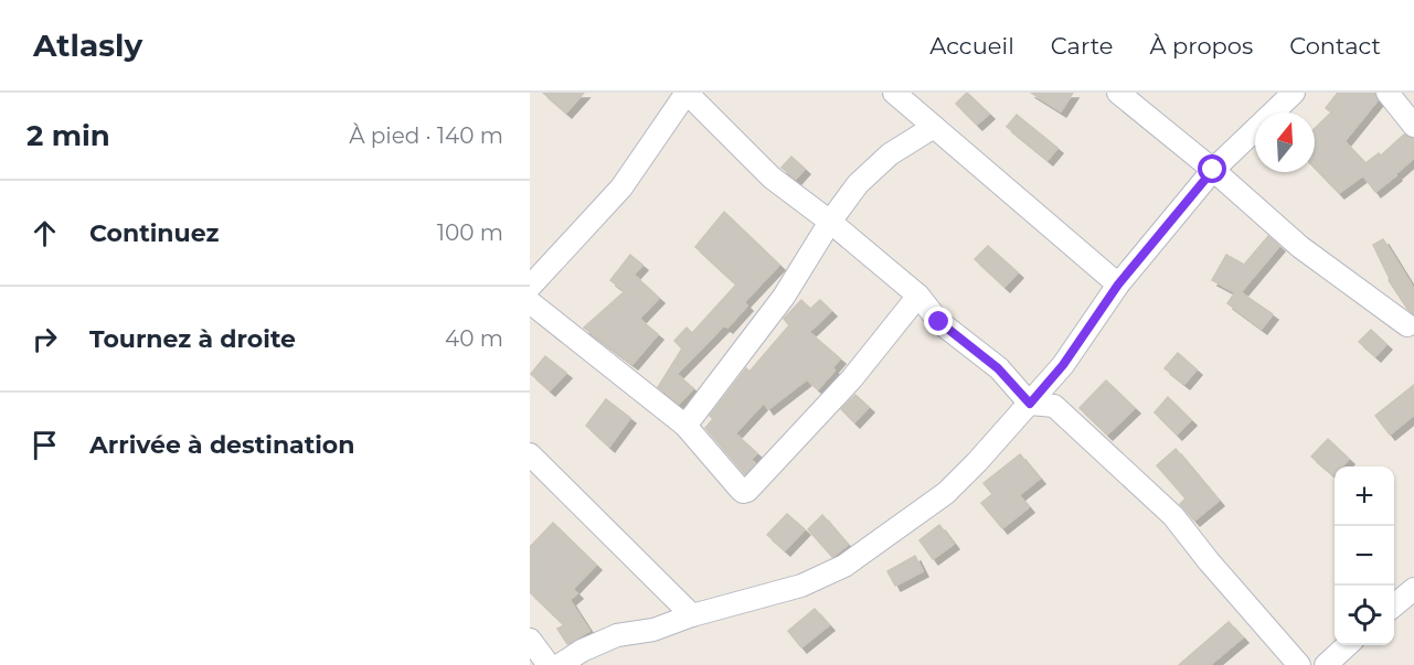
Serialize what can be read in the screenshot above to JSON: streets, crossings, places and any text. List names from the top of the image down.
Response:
{
  "north": "top",
  "page": {
    "header": "Atlasly",
    "nav": [
      "Accueil",
      "Carte",
      "À propos",
      "Contact"
    ],
    "heading": ["2 min", "À pied · 140 m"],
    "list": [
      ["Continuez", "100 m"],
      ["Tournez à droite", "40 m"],
      "Arrivée à destination"
    ],
    "map_buttons": ["+", "−"]
  }
}
